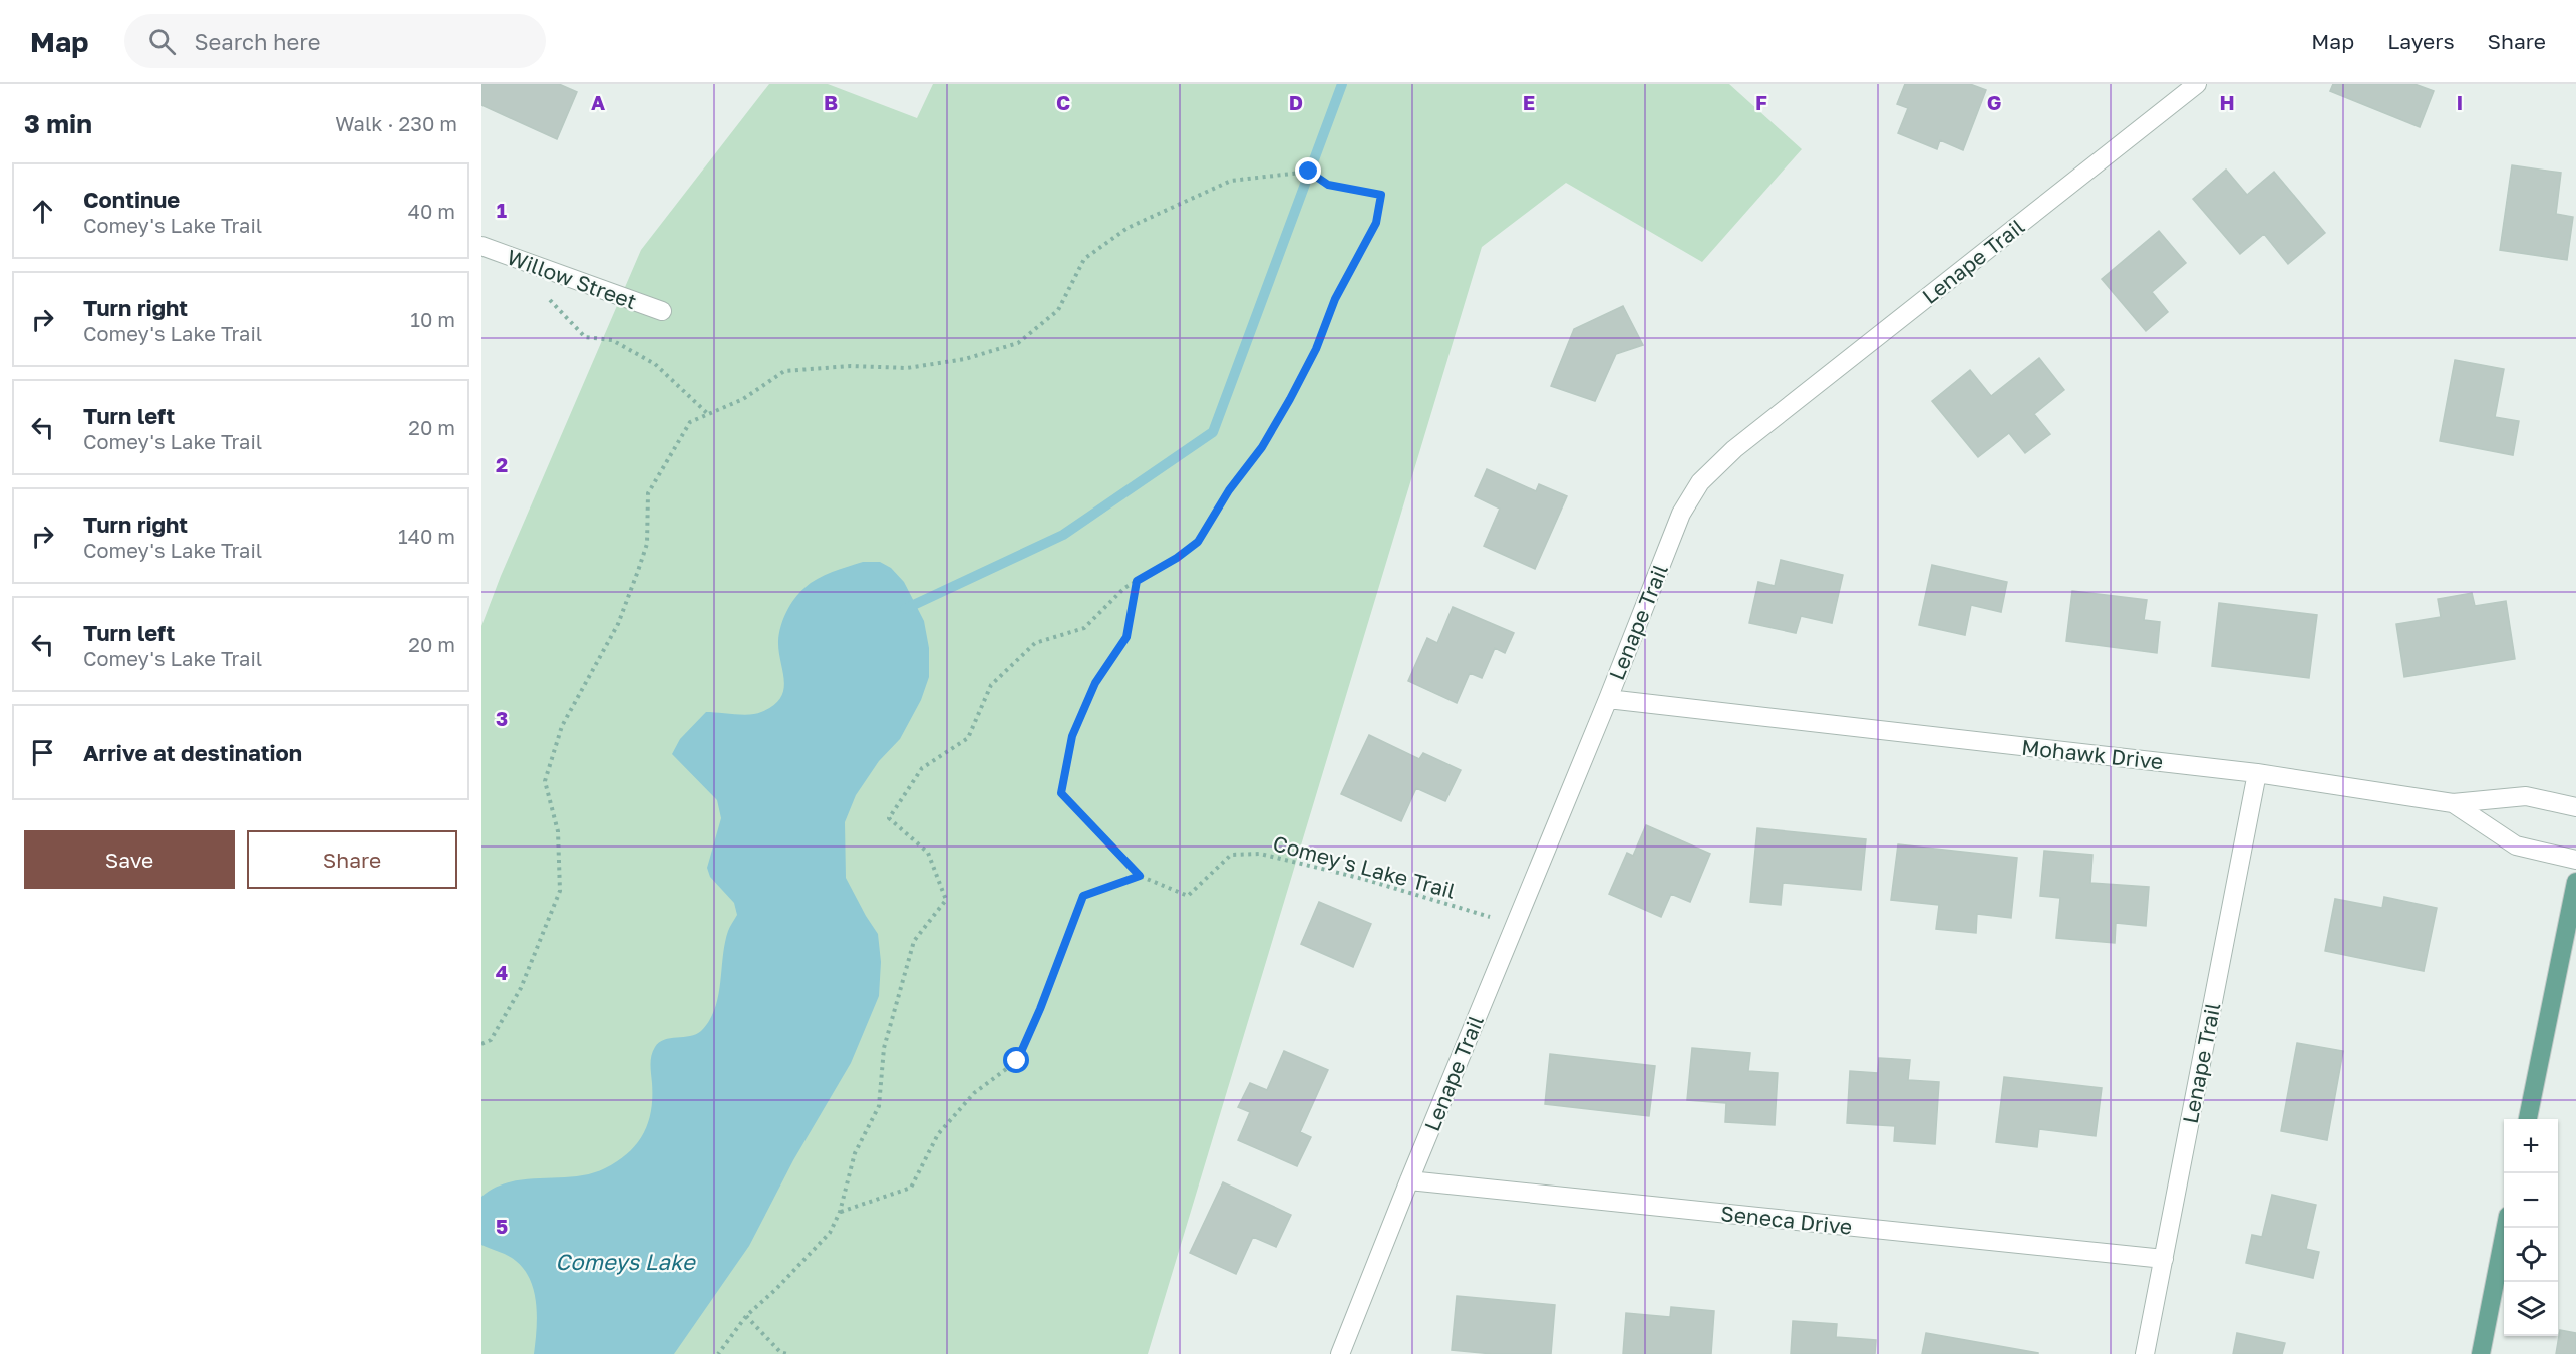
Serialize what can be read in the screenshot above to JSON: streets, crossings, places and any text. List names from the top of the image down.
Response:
{
  "streets": {
    "street": [
      "Lenape Trail",
      "Willow Street",
      "Mohawk Drive",
      "Seneca Drive"
    ],
    "path": ["Comey's Lake Trail"]
  },
  "crossings": [
    ["Lenape Trail", "Mohawk Drive"],
    ["Lenape Trail", "Seneca Drive"]
  ],
  "water": ["Comeys Lake"],
  "page": {
    "header": "Map",
    "search": "Search here",
    "nav": ["Map", "Layers", "Share"],
    "heading": ["3 min", "Walk · 230 m"],
    "list": [
      ["Continue", "Comey's Lake Trail", "40 m"],
      ["Turn right", "Comey's Lake Trail", "10 m"],
      ["Turn left", "Comey's Lake Trail", "20 m"],
      ["Turn right", "Comey's Lake Trail", "140 m"],
      ["Turn left", "Comey's Lake Trail", "20 m"],
      "Arrive at destination"
    ],
    "buttons": ["Save", "Share"],
    "map_buttons": ["+", "−"]
  },
  "grid": {
    "columns": [
      "A",
      "B",
      "C",
      "D",
      "E",
      "F",
      "G",
      "H",
      "I"
    ],
    "rows": [
      "1",
      "2",
      "3",
      "4",
      "5"
    ]
  }
}
